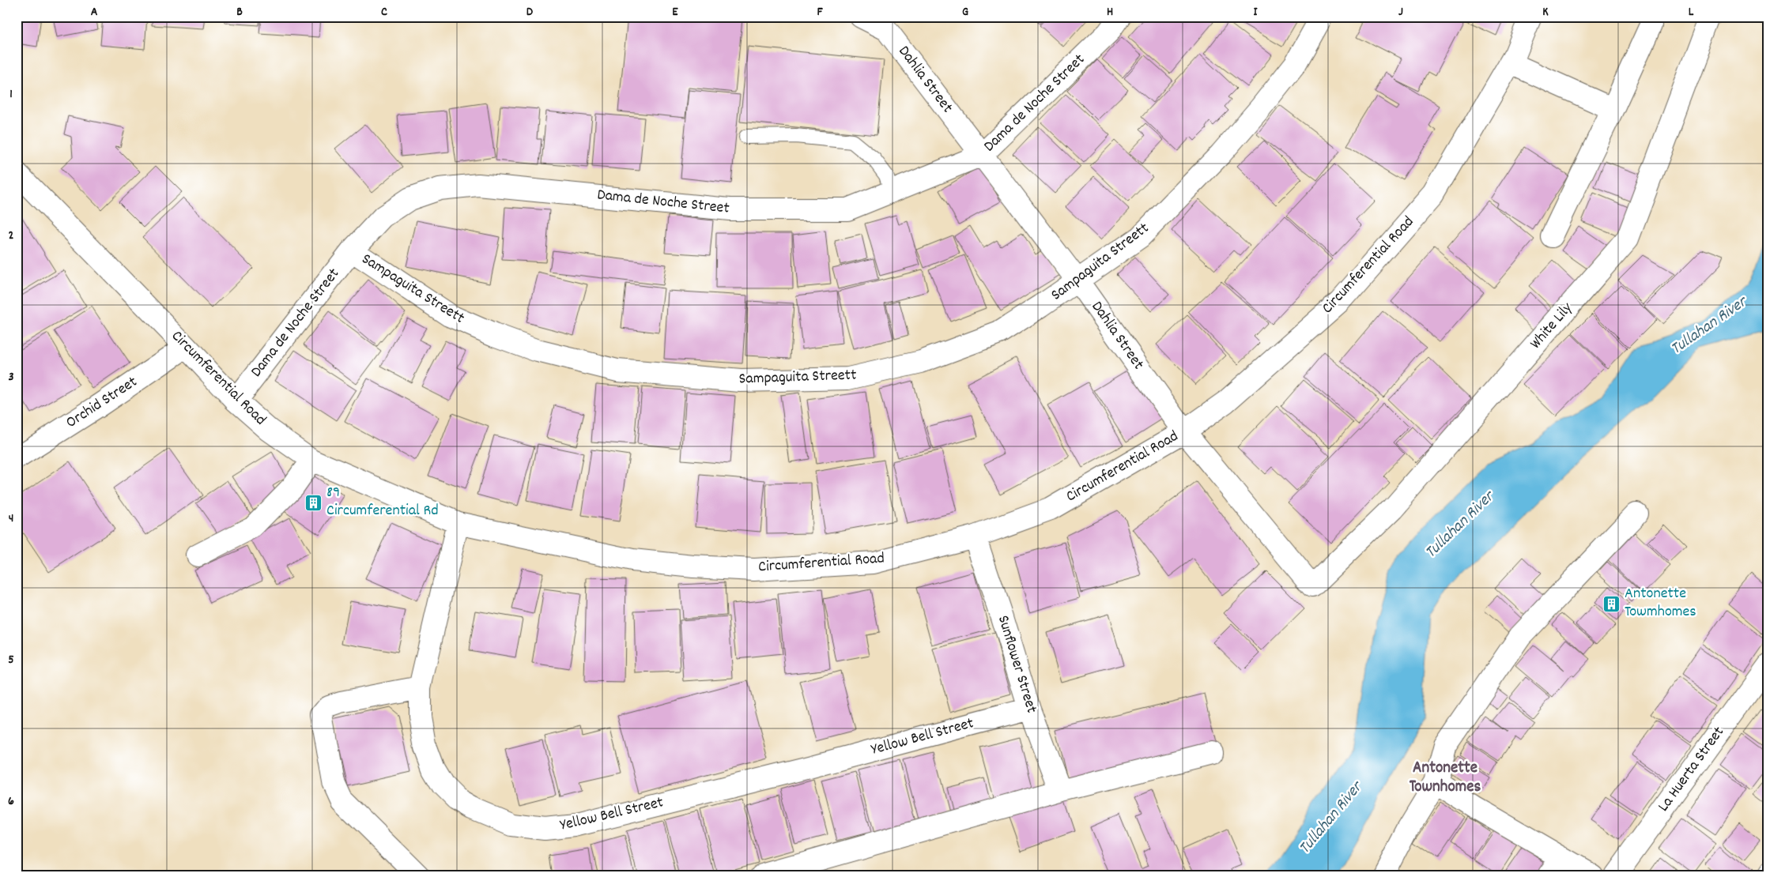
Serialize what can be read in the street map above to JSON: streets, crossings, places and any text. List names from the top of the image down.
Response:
{
  "streets": {
    "street": [
      "Dahlia Street",
      "Dama de Noche Street",
      "Sampaguita Streett",
      "Circumferential Road",
      "White Lily",
      "Orchid Street",
      "Sunflower Street",
      "Yellow Bell Street",
      "La Huerta Street"
    ]
  },
  "crossings": [
    ["Dahlia Street", "Dama de Noche Street"],
    ["Dahlia Street", "Sampaguita Streett"],
    ["Dahlia Street", "Circumferential Road"],
    ["Dahlia Street", "White Lily"],
    ["Dama de Noche Street", "Sampaguita Streett"],
    ["Dama de Noche Street", "Circumferential Road"],
    ["Circumferential Road", "Orchid Street"],
    ["Circumferential Road", "Sunflower Street"],
    ["Circumferential Road", "Yellow Bell Street"],
    ["Sunflower Street", "Yellow Bell Street"]
  ],
  "districts": ["Antonette Townhomes"],
  "water": ["Tullahan River"],
  "places": {
    "building": ["89 Circumferential Rd", "Antonette Towmhomes"]
  },
  "grid": {
    "columns": [
      "A",
      "B",
      "C",
      "D",
      "E",
      "F",
      "G",
      "H",
      "I",
      "J",
      "K",
      "L"
    ],
    "rows": [
      "1",
      "2",
      "3",
      "4",
      "5",
      "6"
    ]
  }
}
